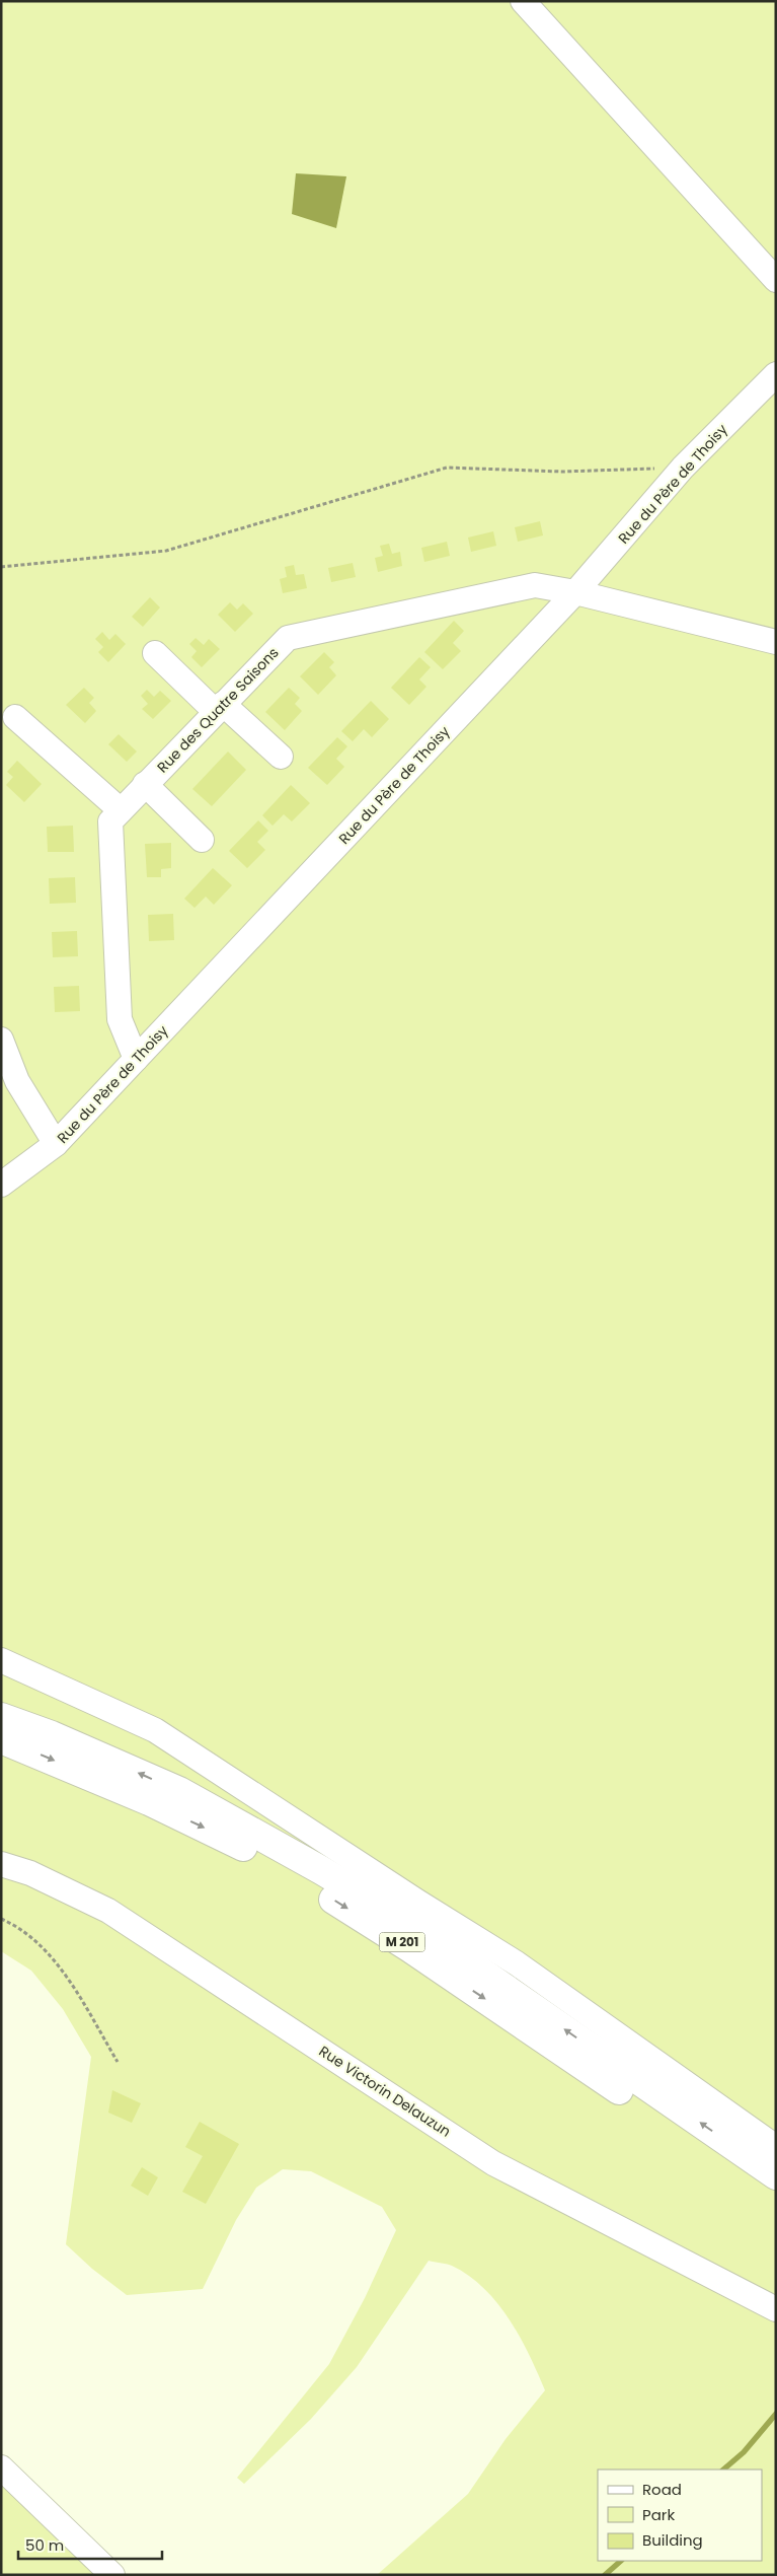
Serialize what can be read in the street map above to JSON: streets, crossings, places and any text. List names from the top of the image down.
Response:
{
  "streets": {
    "highway": ["M 201"],
    "street": ["Rue du Père de Thoisy", "Rue des Quatre Saisons", "Rue Victorin Delauzun"]
  },
  "crossings": [
    ["Rue du Père de Thoisy", "Rue des Quatre Saisons"]
  ],
  "legend": ["Road", "Park", "Building"],
  "scale_bar": "50 m"
}
